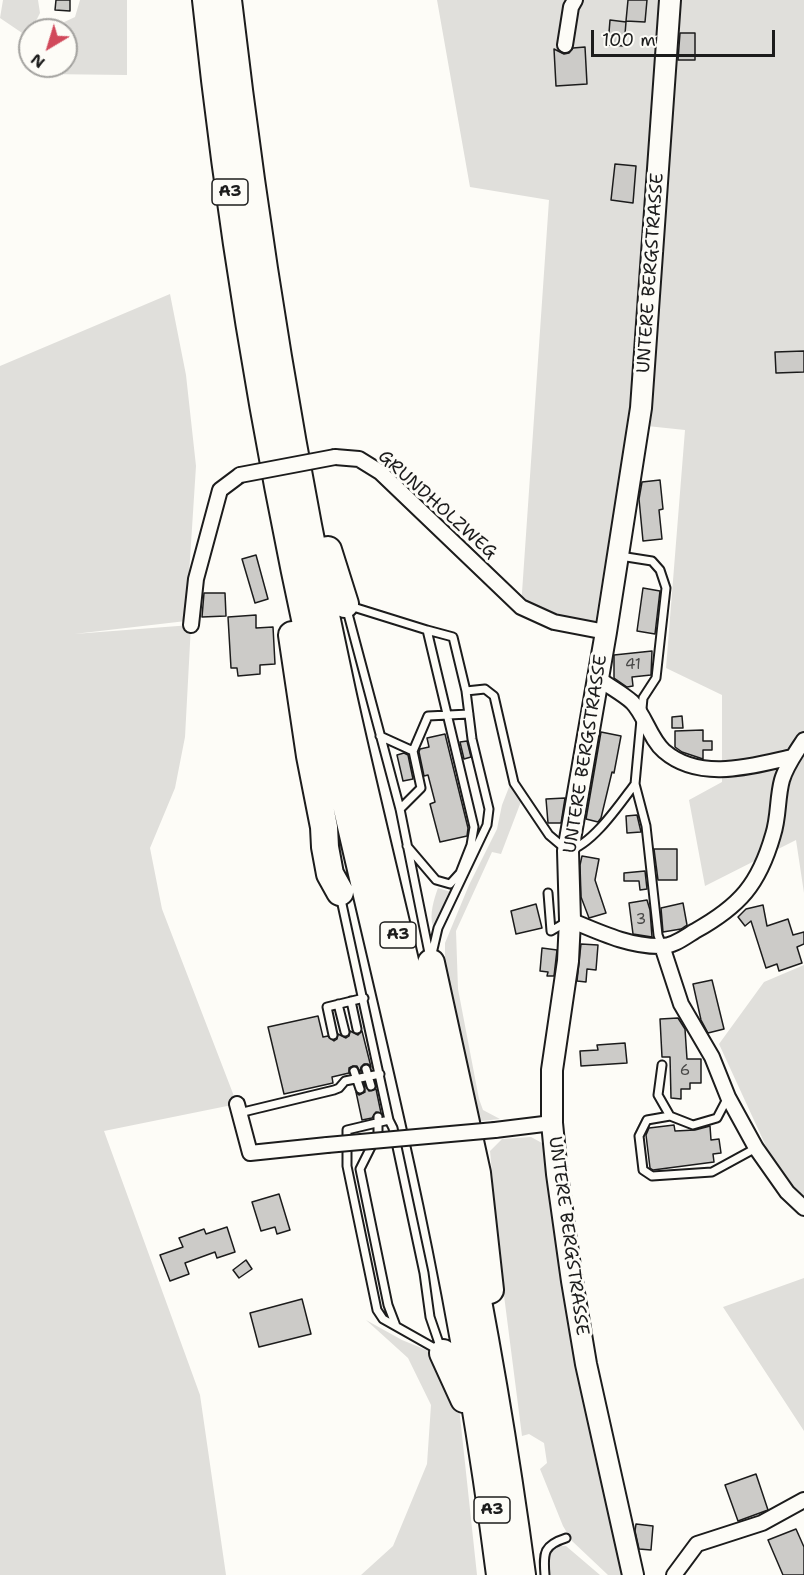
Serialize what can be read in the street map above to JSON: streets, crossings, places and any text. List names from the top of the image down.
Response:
{
  "streets": {
    "highway": ["A3"],
    "main road": ["UNTERE BERGSTRASSE"],
    "street": ["GRUNDHOLZWEG"]
  },
  "crossings": [
    ["UNTERE BERGSTRASSE", "GRUNDHOLZWEG"]
  ],
  "house_numbers": ["41", "3", "6"],
  "scale_bar": "100 m",
  "north": "bottom left"
}
